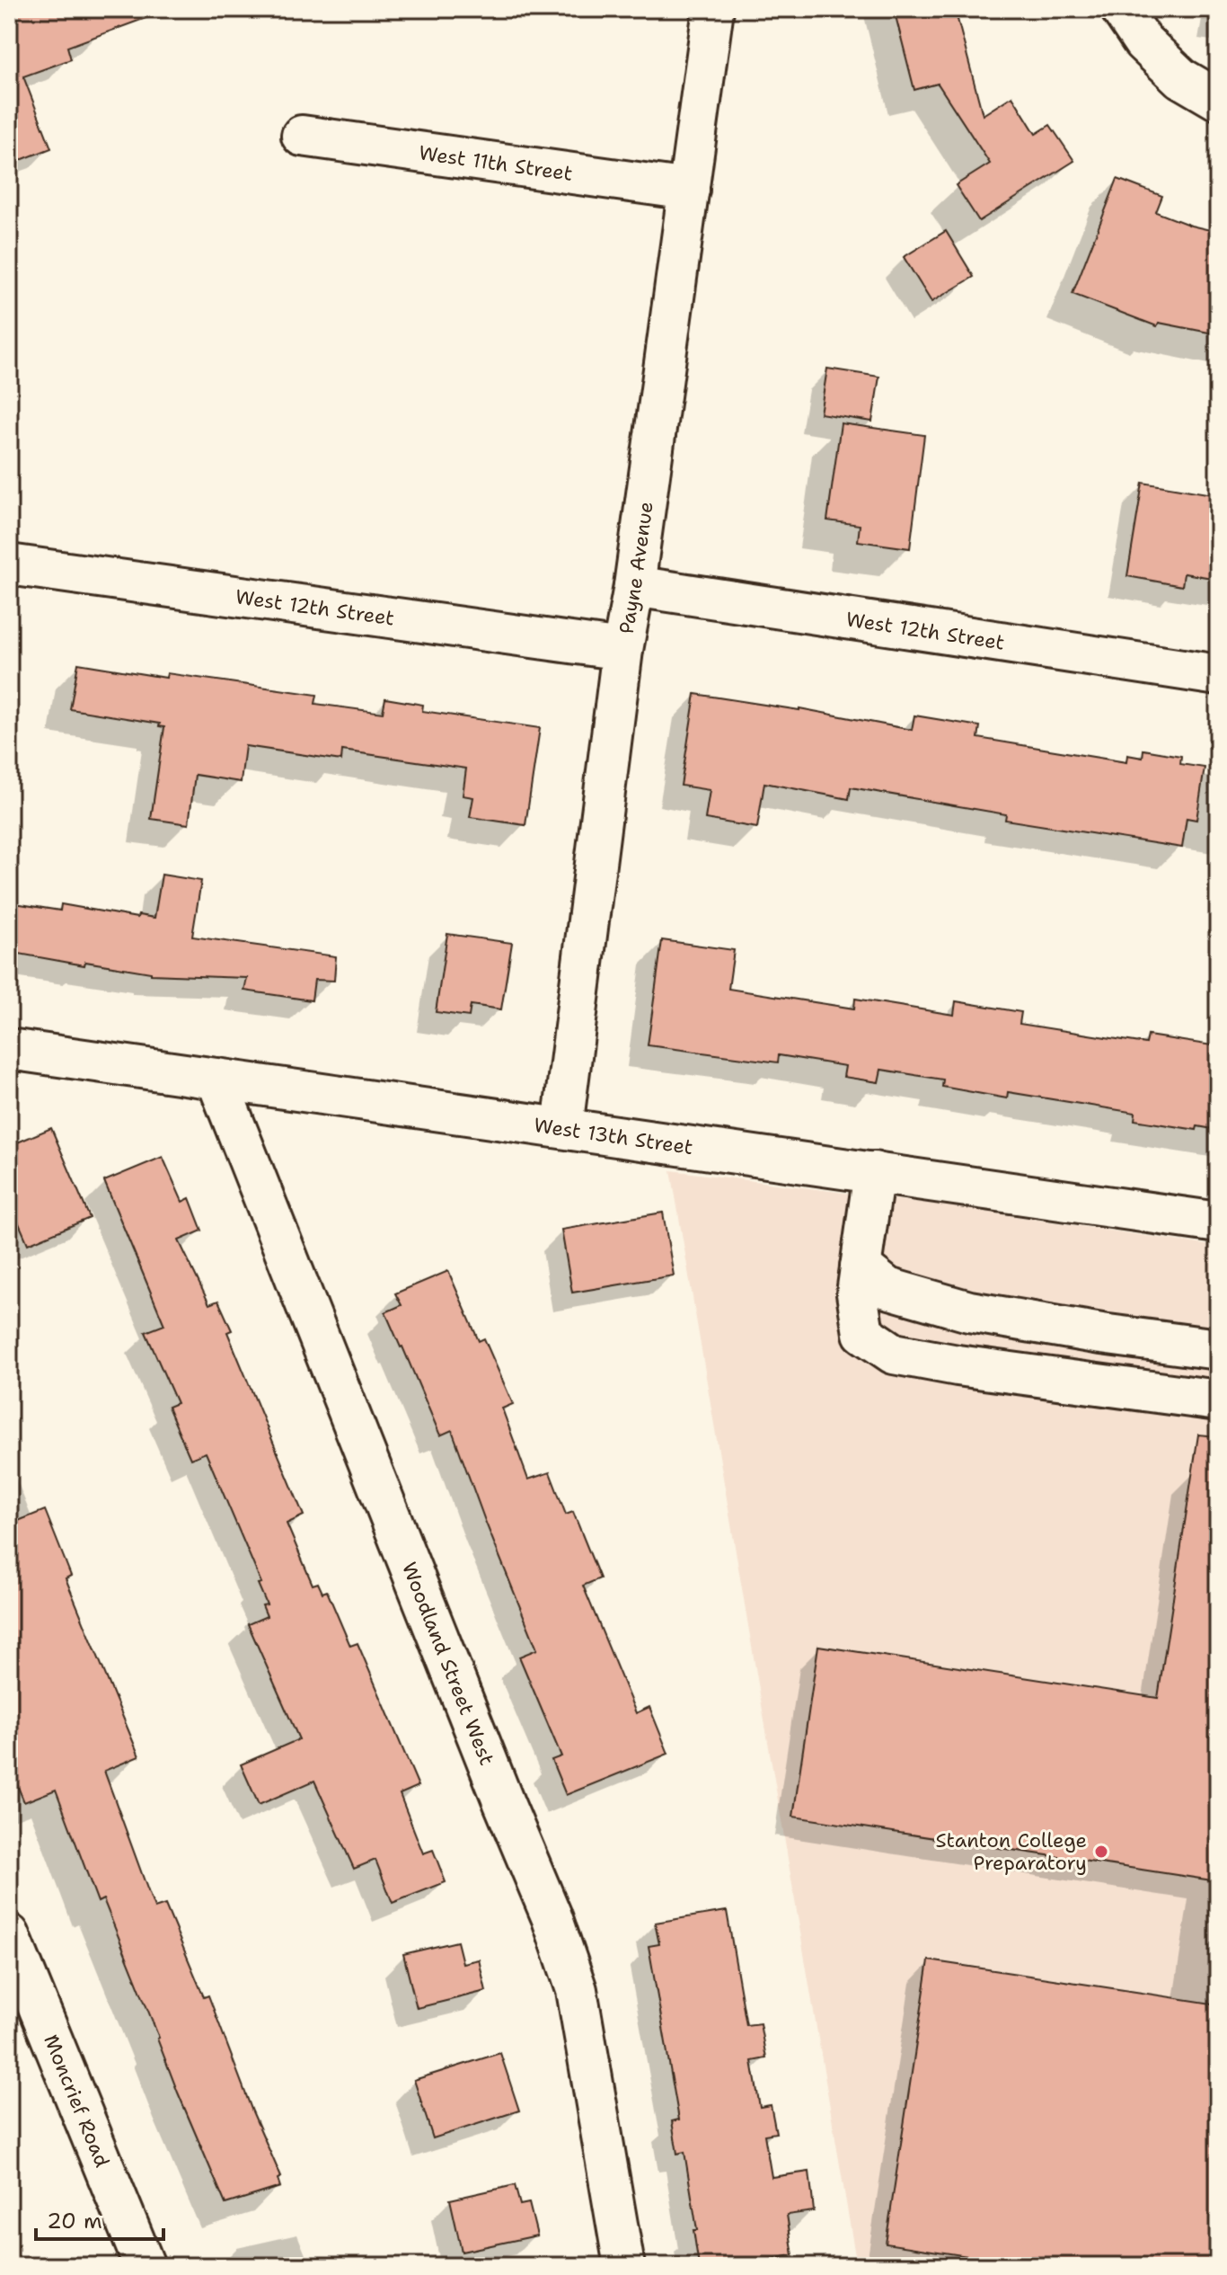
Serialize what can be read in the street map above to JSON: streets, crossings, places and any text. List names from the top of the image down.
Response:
{
  "streets": {
    "street": [
      "West 11th Street",
      "Payne Avenue",
      "West 12th Street",
      "West 13th Street",
      "Woodland Street West",
      "Moncrief Road"
    ]
  },
  "crossings": [
    ["West 11th Street", "Payne Avenue"],
    ["Payne Avenue", "West 12th Street"],
    ["Payne Avenue", "West 13th Street"],
    ["West 13th Street", "Woodland Street West"]
  ],
  "places": ["Stanton College Preparatory"],
  "scale_bar": "20 m"
}
